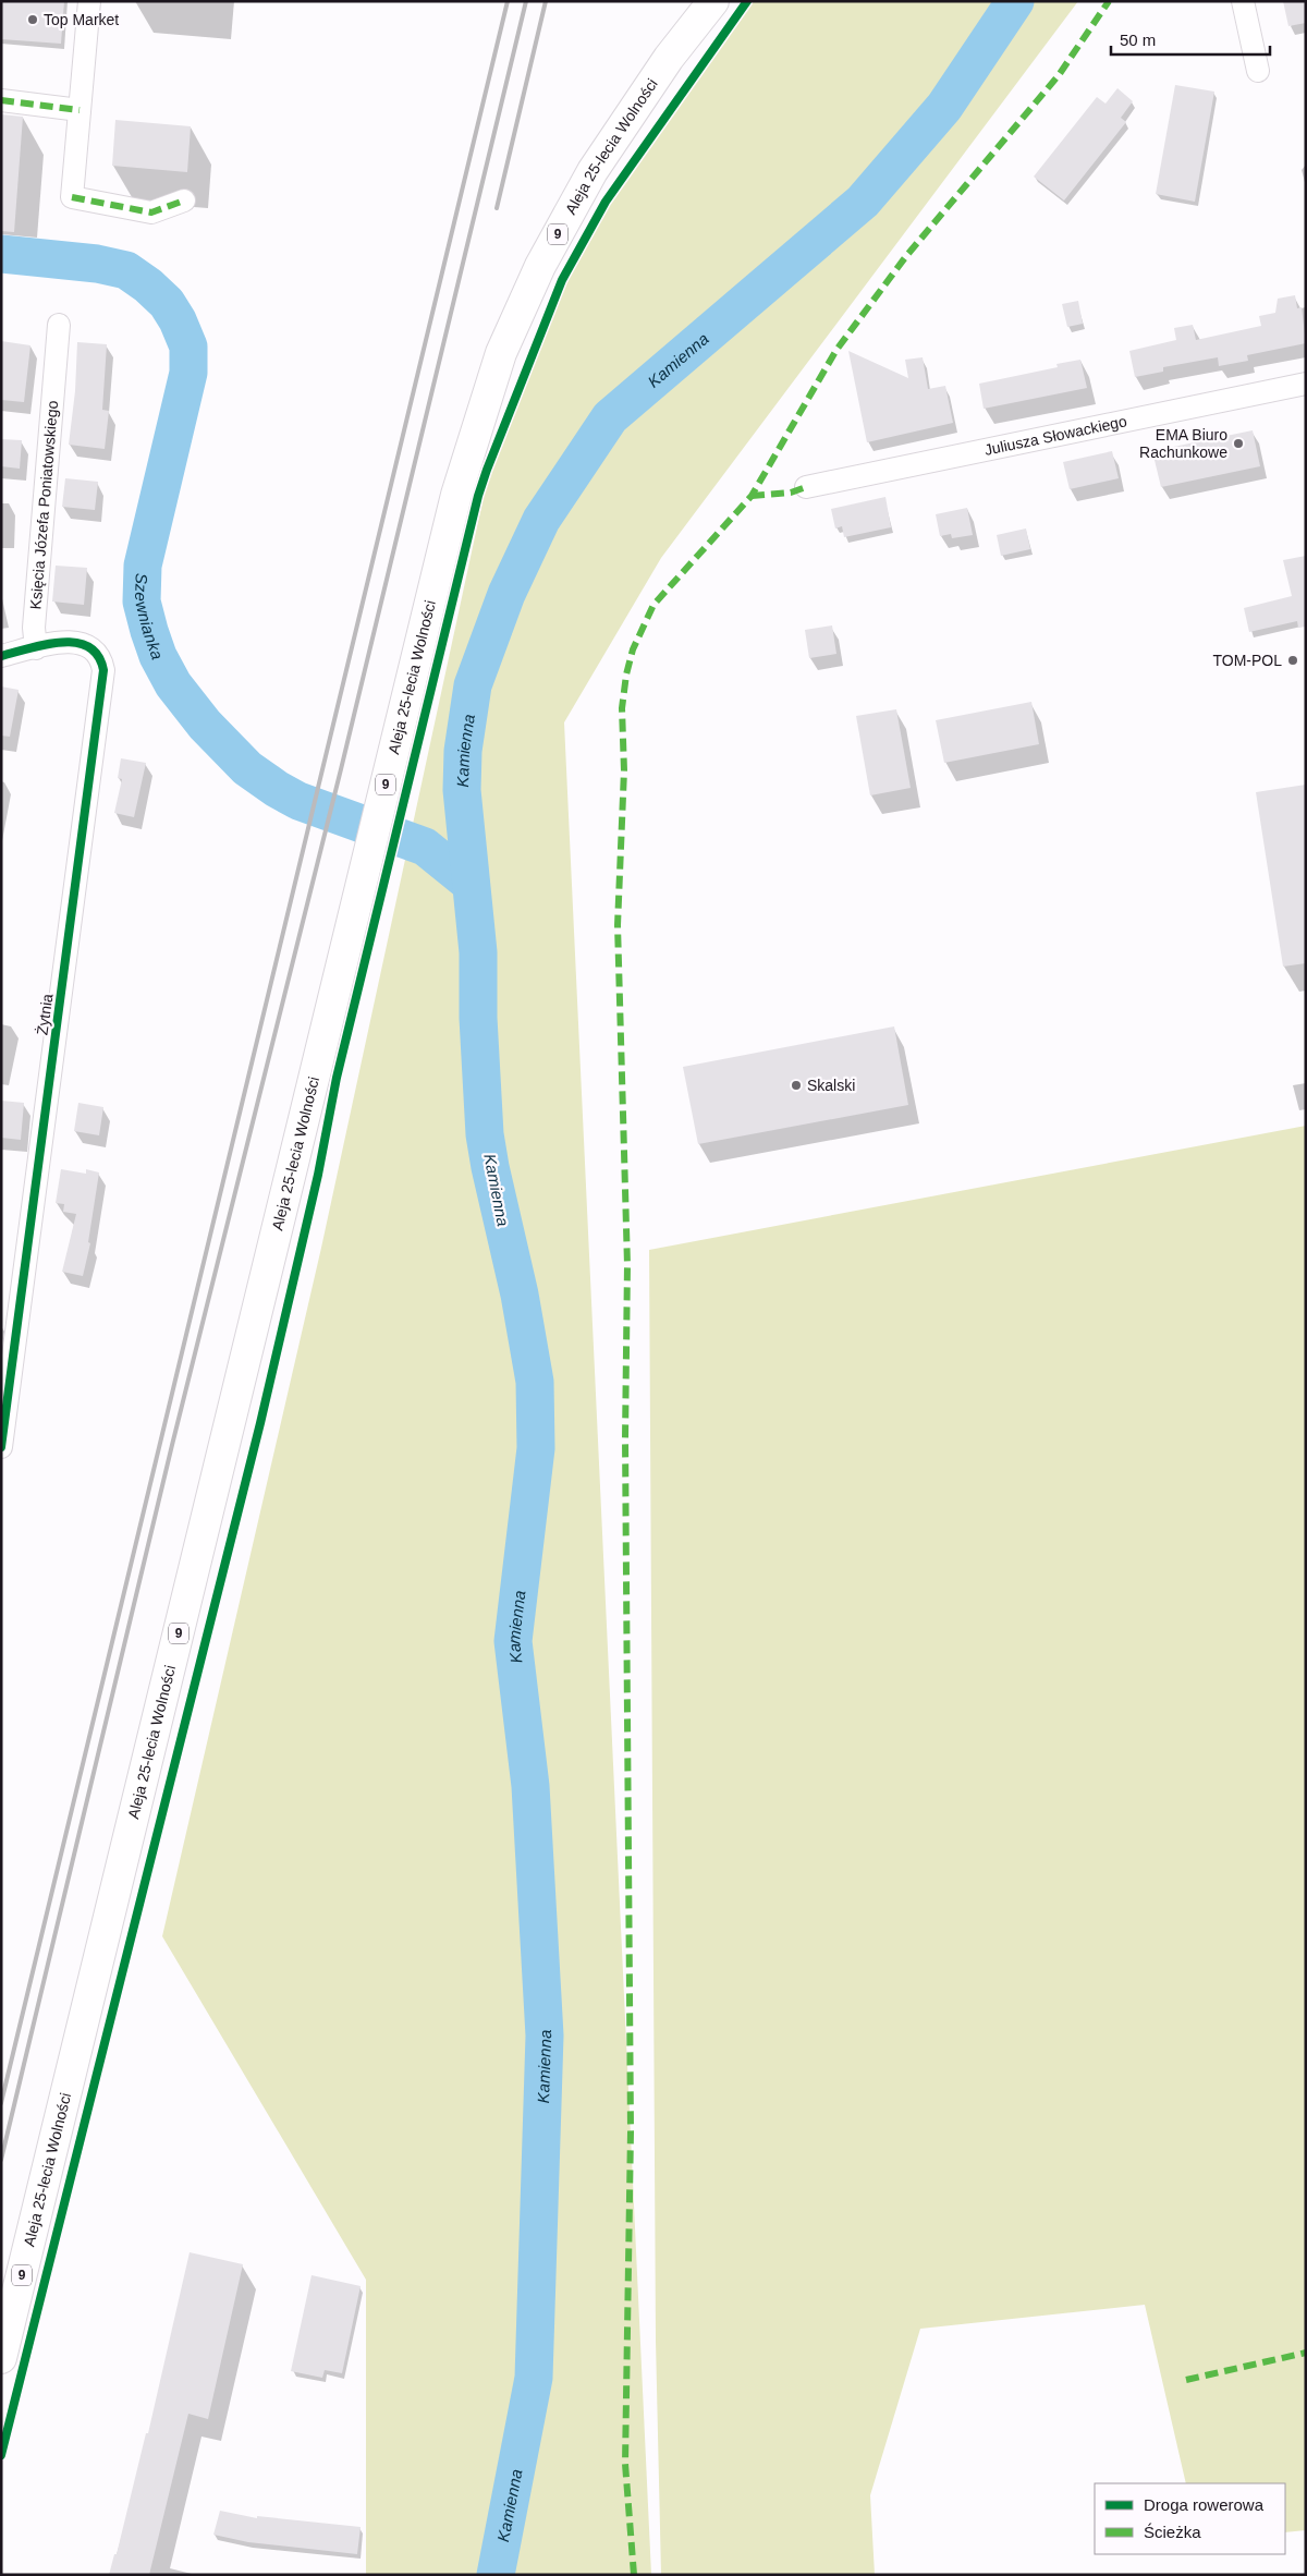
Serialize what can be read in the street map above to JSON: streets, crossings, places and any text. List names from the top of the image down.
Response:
{
  "streets": {
    "main road": ["Aleja 25-lecia Wolności", "9"],
    "street": ["Juliusza Słowackiego", "Księcia Józefa Poniatowskiego", "Żytnia"]
  },
  "crossings": [
    ["Księcia Józefa Poniatowskiego", "Żytnia"]
  ],
  "water": ["Kamienna", "Szewnianka"],
  "places": [
    "Top Market",
    "EMA Biuro Rachunkowe",
    "TOM-POL",
    "Skalski"
  ],
  "legend": ["Droga rowerowa", "Ścieżka"],
  "scale_bar": "50 m"
}
